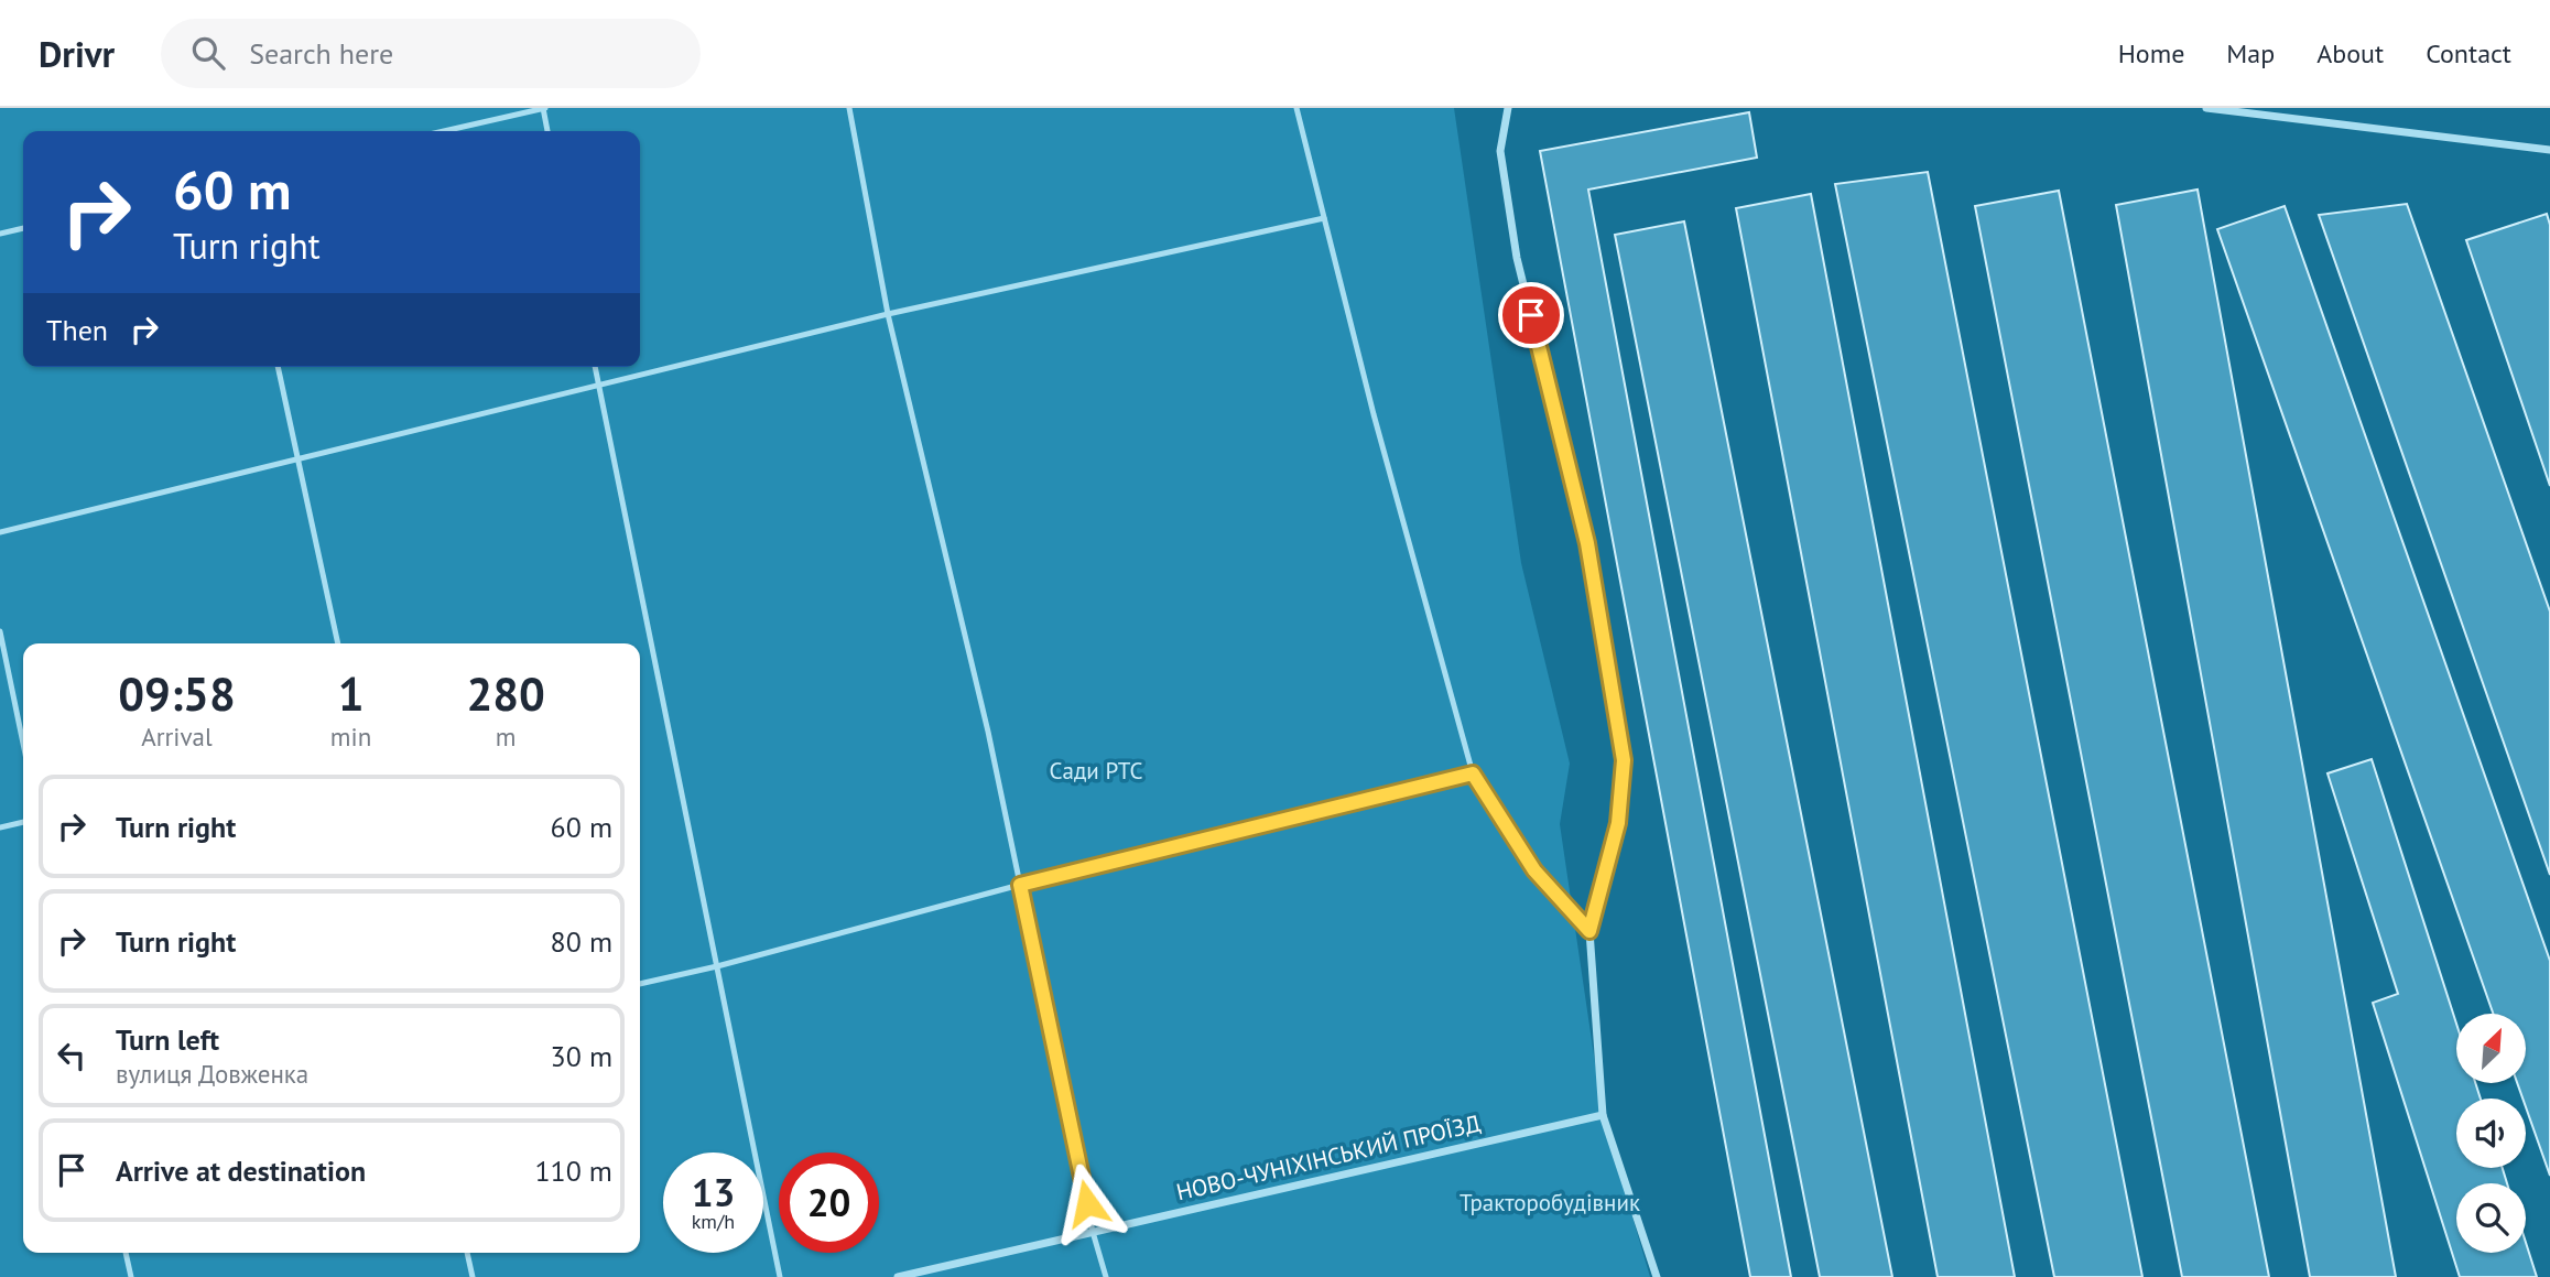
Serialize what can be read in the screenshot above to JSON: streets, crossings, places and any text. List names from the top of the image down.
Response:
{
  "streets": {
    "street": ["НОВО-ЧУНІХІНСЬКИЙ ПРОЇЗД"]
  },
  "parks": ["Сади РТС", "Тракторобудівник"],
  "north": "top right",
  "page": {
    "header": "Drivr",
    "search": "Search here",
    "nav": [
      "Home",
      "Map",
      "About",
      "Contact"
    ],
    "turn": ["60 m", "Turn right"],
    "then": "Then",
    "eta": [
      "09:58",
      "Arrival",
      "1",
      "min",
      "280",
      "m"
    ],
    "list": [
      {
        "name": "Turn right",
        "value": "60 m"
      },
      {
        "name": "Turn right",
        "value": "80 m"
      },
      {
        "name": "Turn left",
        "note": "вулиця Довженка",
        "value": "30 m"
      },
      {
        "name": "Arrive at destination",
        "value": "110 m"
      }
    ],
    "speed": "13 km/h",
    "limit": "20"
  }
}
